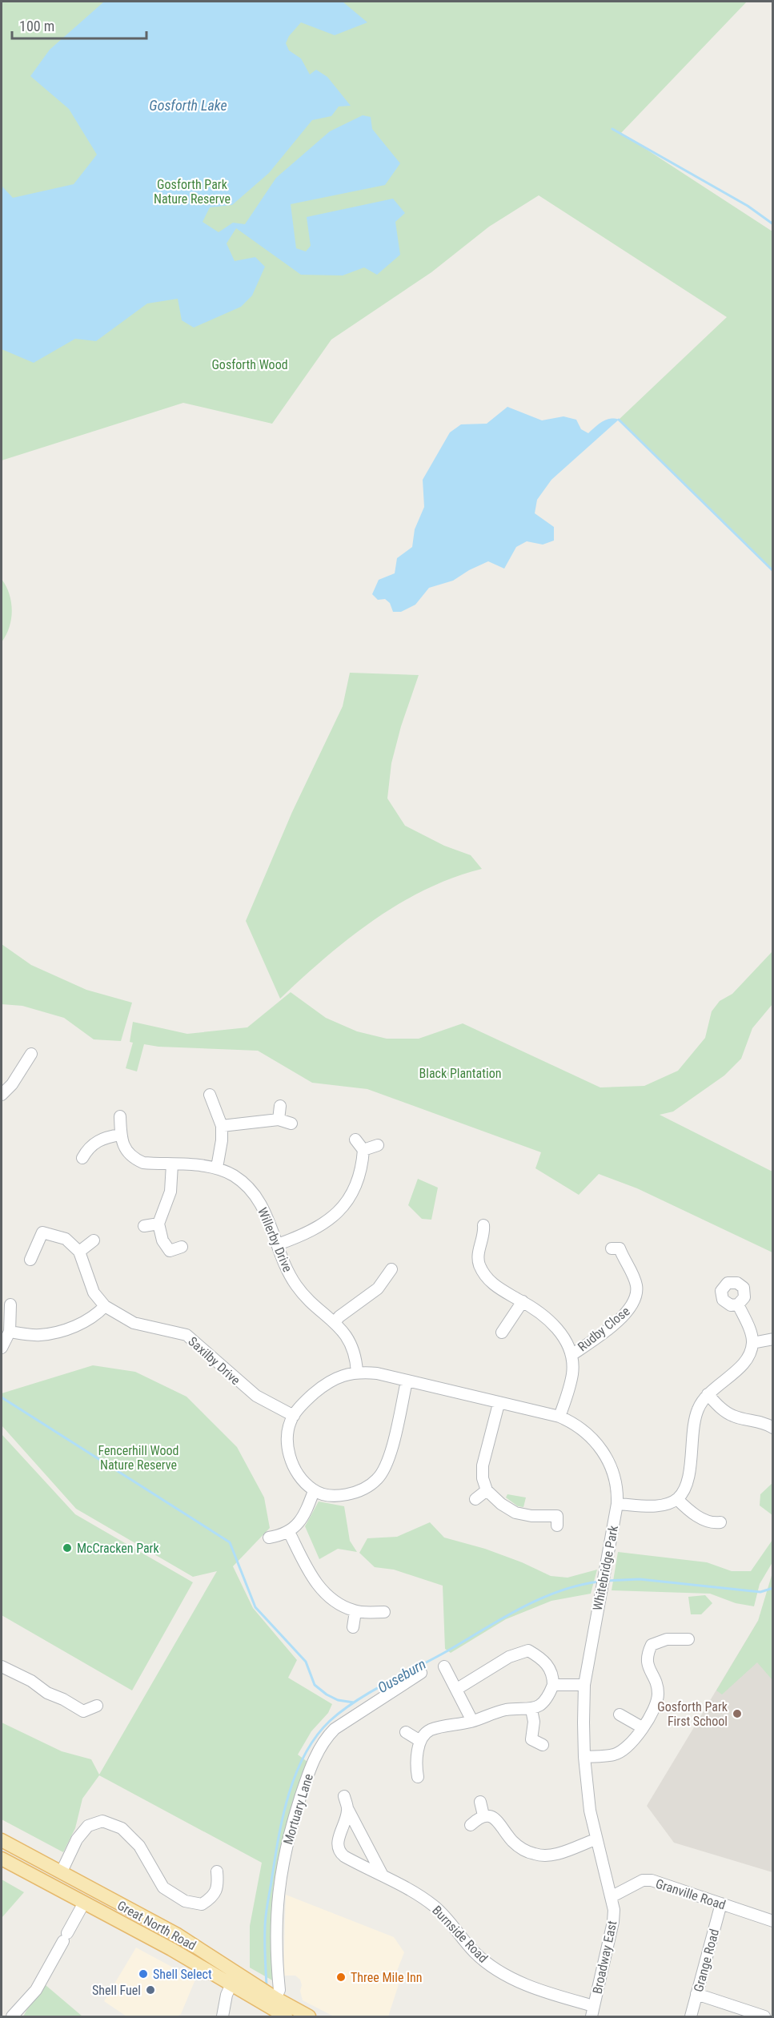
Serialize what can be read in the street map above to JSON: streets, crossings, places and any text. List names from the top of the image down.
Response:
{
  "streets": {
    "main road": ["Great North Road"],
    "street": [
      "Willerby Drive",
      "Rudby Close",
      "Saxilby Drive",
      "Whitebridge Park",
      "Mortuary Lane",
      "Granville Road",
      "Burnside Road",
      "Broadway East",
      "Grange Road"
    ]
  },
  "crossings": [
    ["Willerby Drive", "Saxilby Drive"],
    ["Willerby Drive", "Whitebridge Park"],
    ["Saxilby Drive", "Whitebridge Park"],
    ["Whitebridge Park", "Granville Road"],
    ["Whitebridge Park", "Broadway East"],
    ["Mortuary Lane", "Great North Road"],
    ["Granville Road", "Broadway East"],
    ["Granville Road", "Grange Road"],
    ["Burnside Road", "Broadway East"]
  ],
  "water": ["Gosforth Lake", "Ouseburn"],
  "parks": [
    "Gosforth Park Nature Reserve",
    "Gosforth Wood",
    "Black Plantation",
    "Fencerhill Wood Nature Reserve"
  ],
  "places": [
    "McCracken Park",
    "Gosforth Park First School",
    "Shell Select",
    "Three Mile Inn",
    "Shell Fuel"
  ],
  "scale_bar": "100 m"
}
